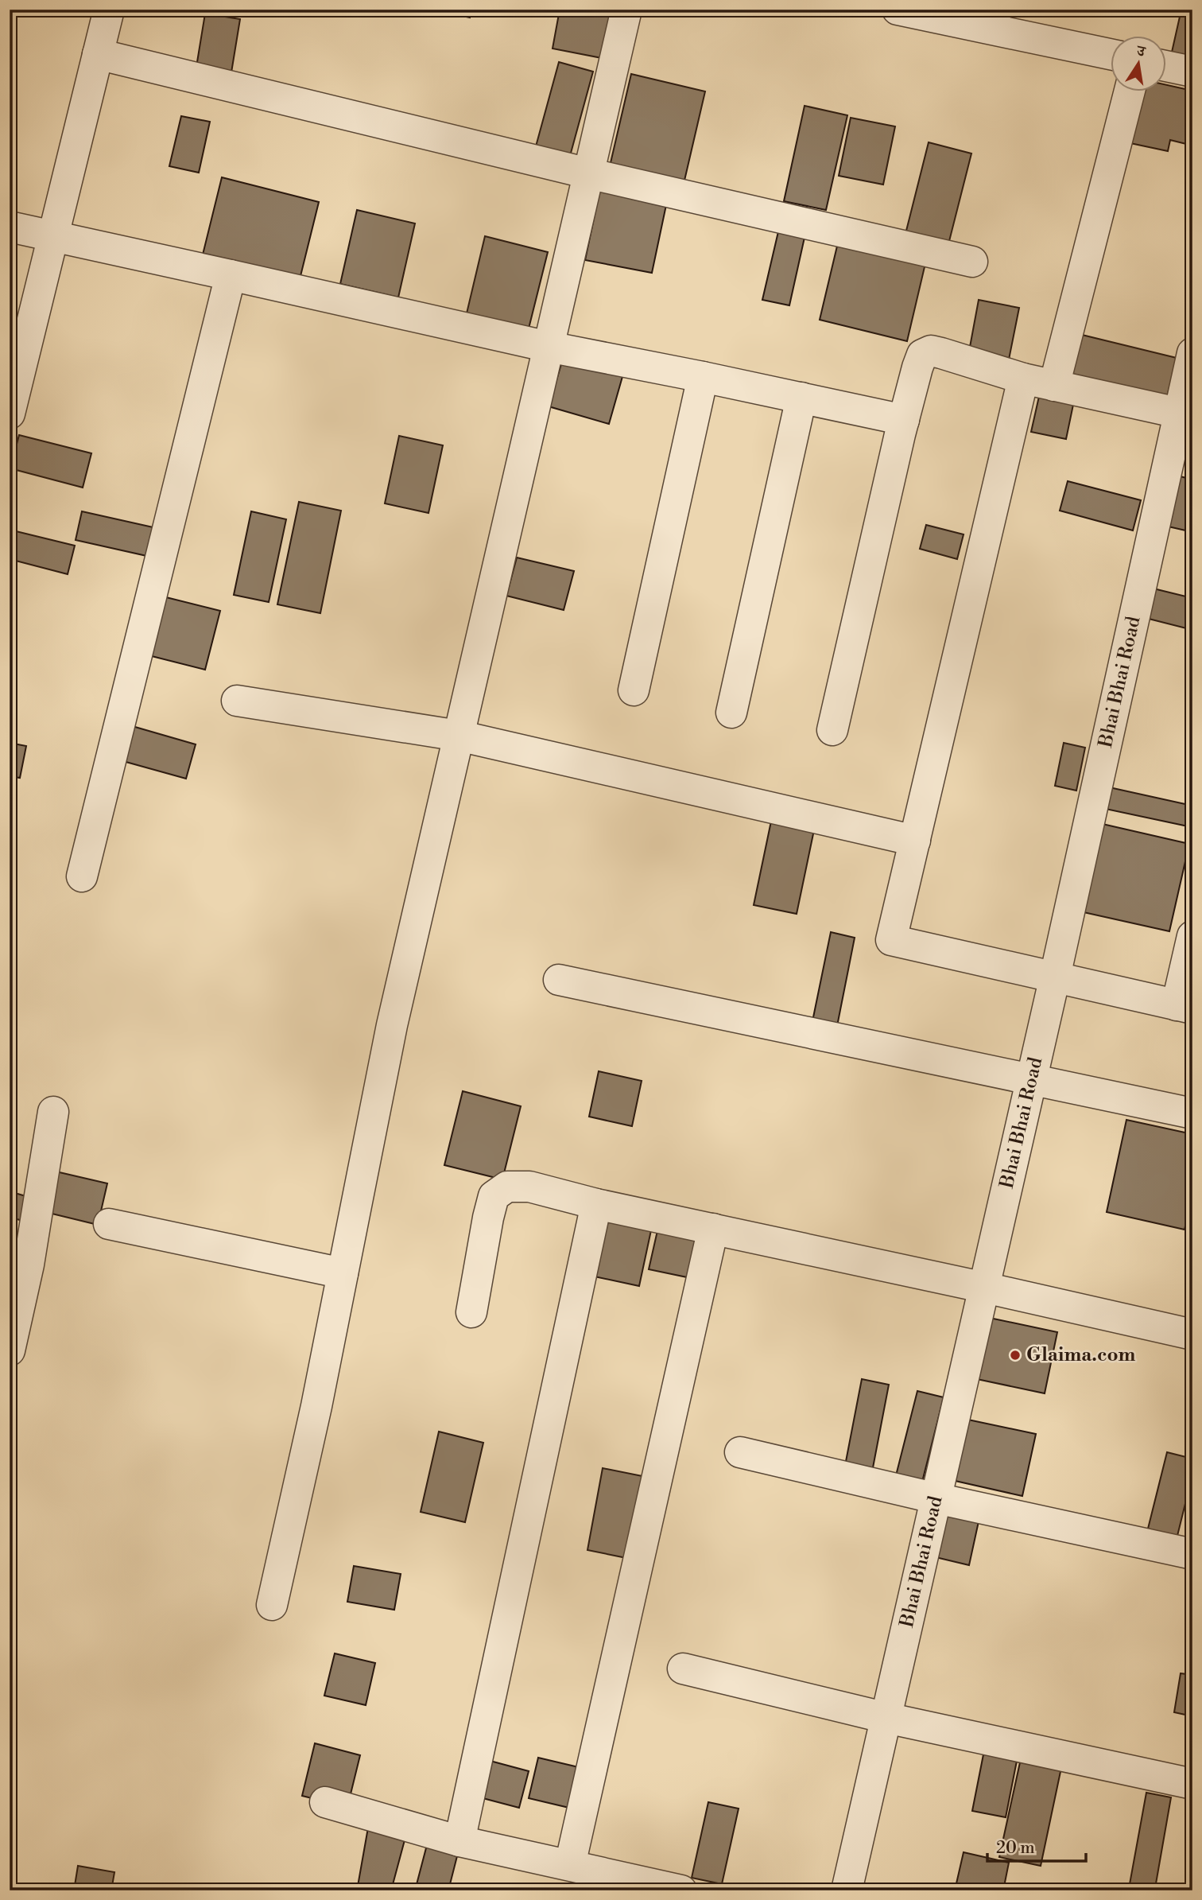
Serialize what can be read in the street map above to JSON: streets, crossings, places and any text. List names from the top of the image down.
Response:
{
  "streets": {
    "street": ["Bhai Bhai Road"]
  },
  "places": ["Glaima.com"],
  "scale_bar": "20 m",
  "north": "top"
}
